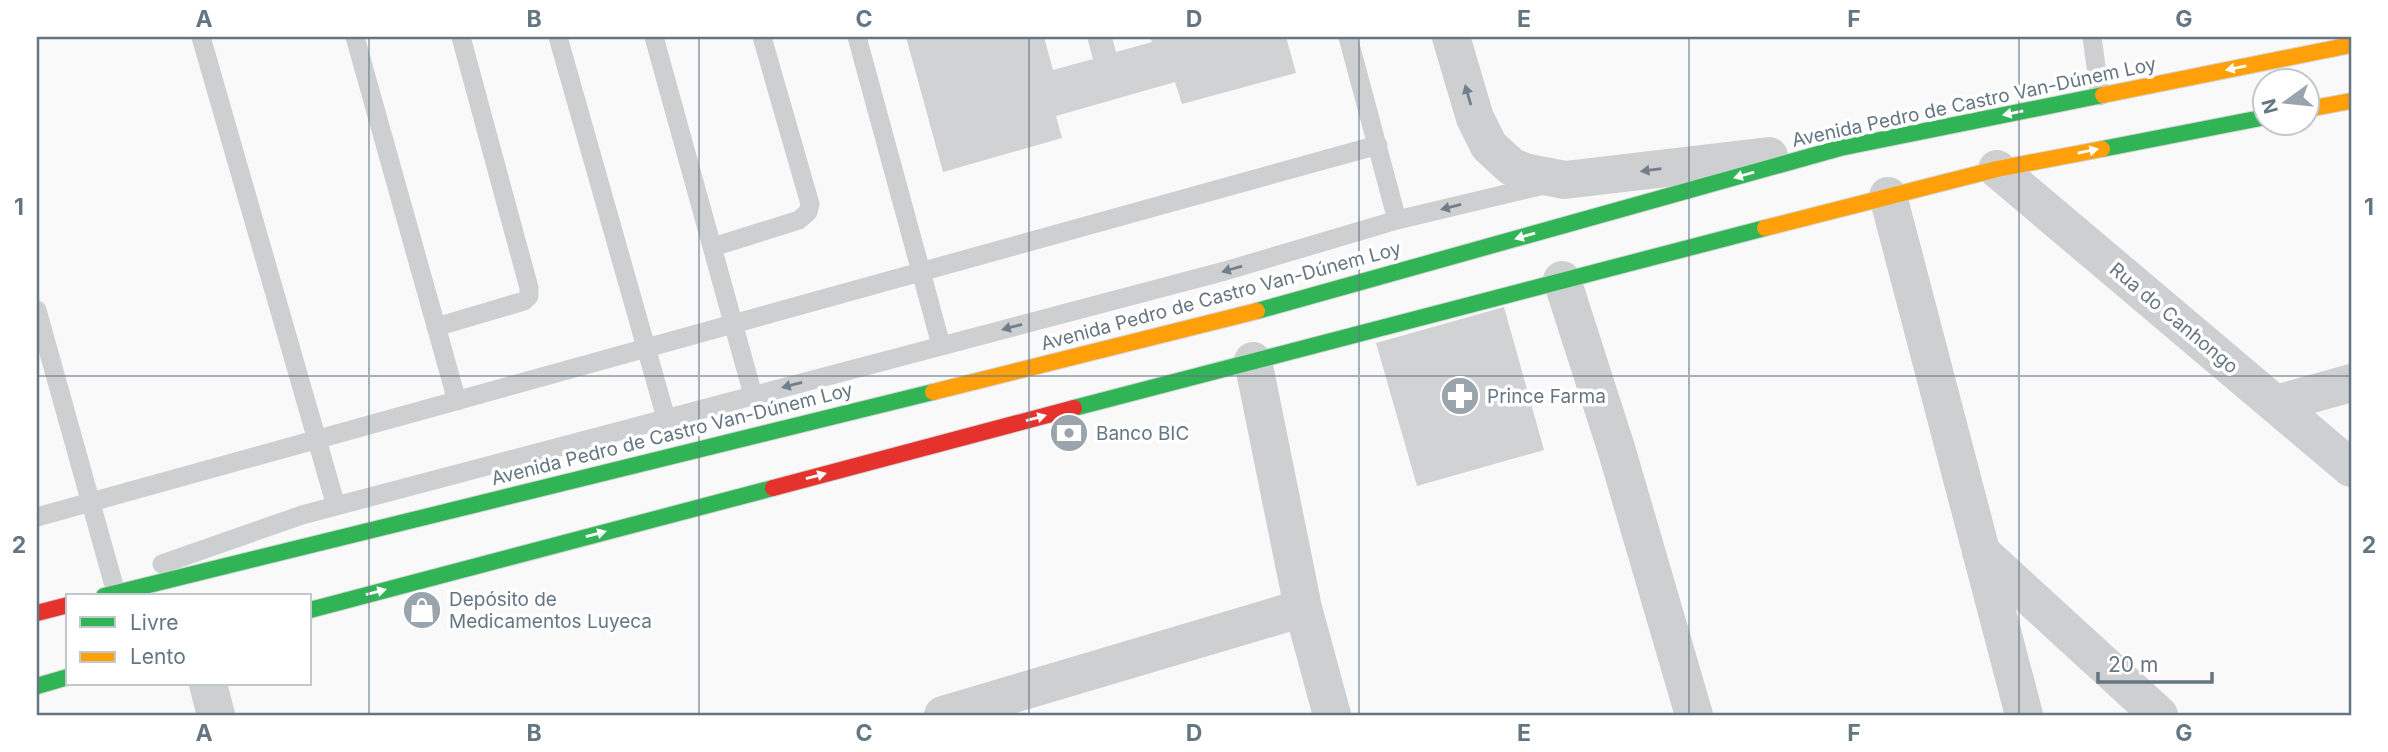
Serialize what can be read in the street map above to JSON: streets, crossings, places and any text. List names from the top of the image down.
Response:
{
  "streets": {
    "highway": ["Avenida Pedro de Castro Van-Dúnem Loy"],
    "street": ["Rua do Canhongo"]
  },
  "places": {
    "pharmacy": ["Prince Farma"],
    "bank": ["Banco BIC"],
    "shop": ["Depósito de Medicamentos Luyeca"]
  },
  "legend": ["Livre", "Lento"],
  "scale_bar": "20 m",
  "north": "left",
  "grid": {
    "columns": [
      "A",
      "B",
      "C",
      "D",
      "E",
      "F",
      "G"
    ],
    "rows": ["1", "2"]
  }
}
